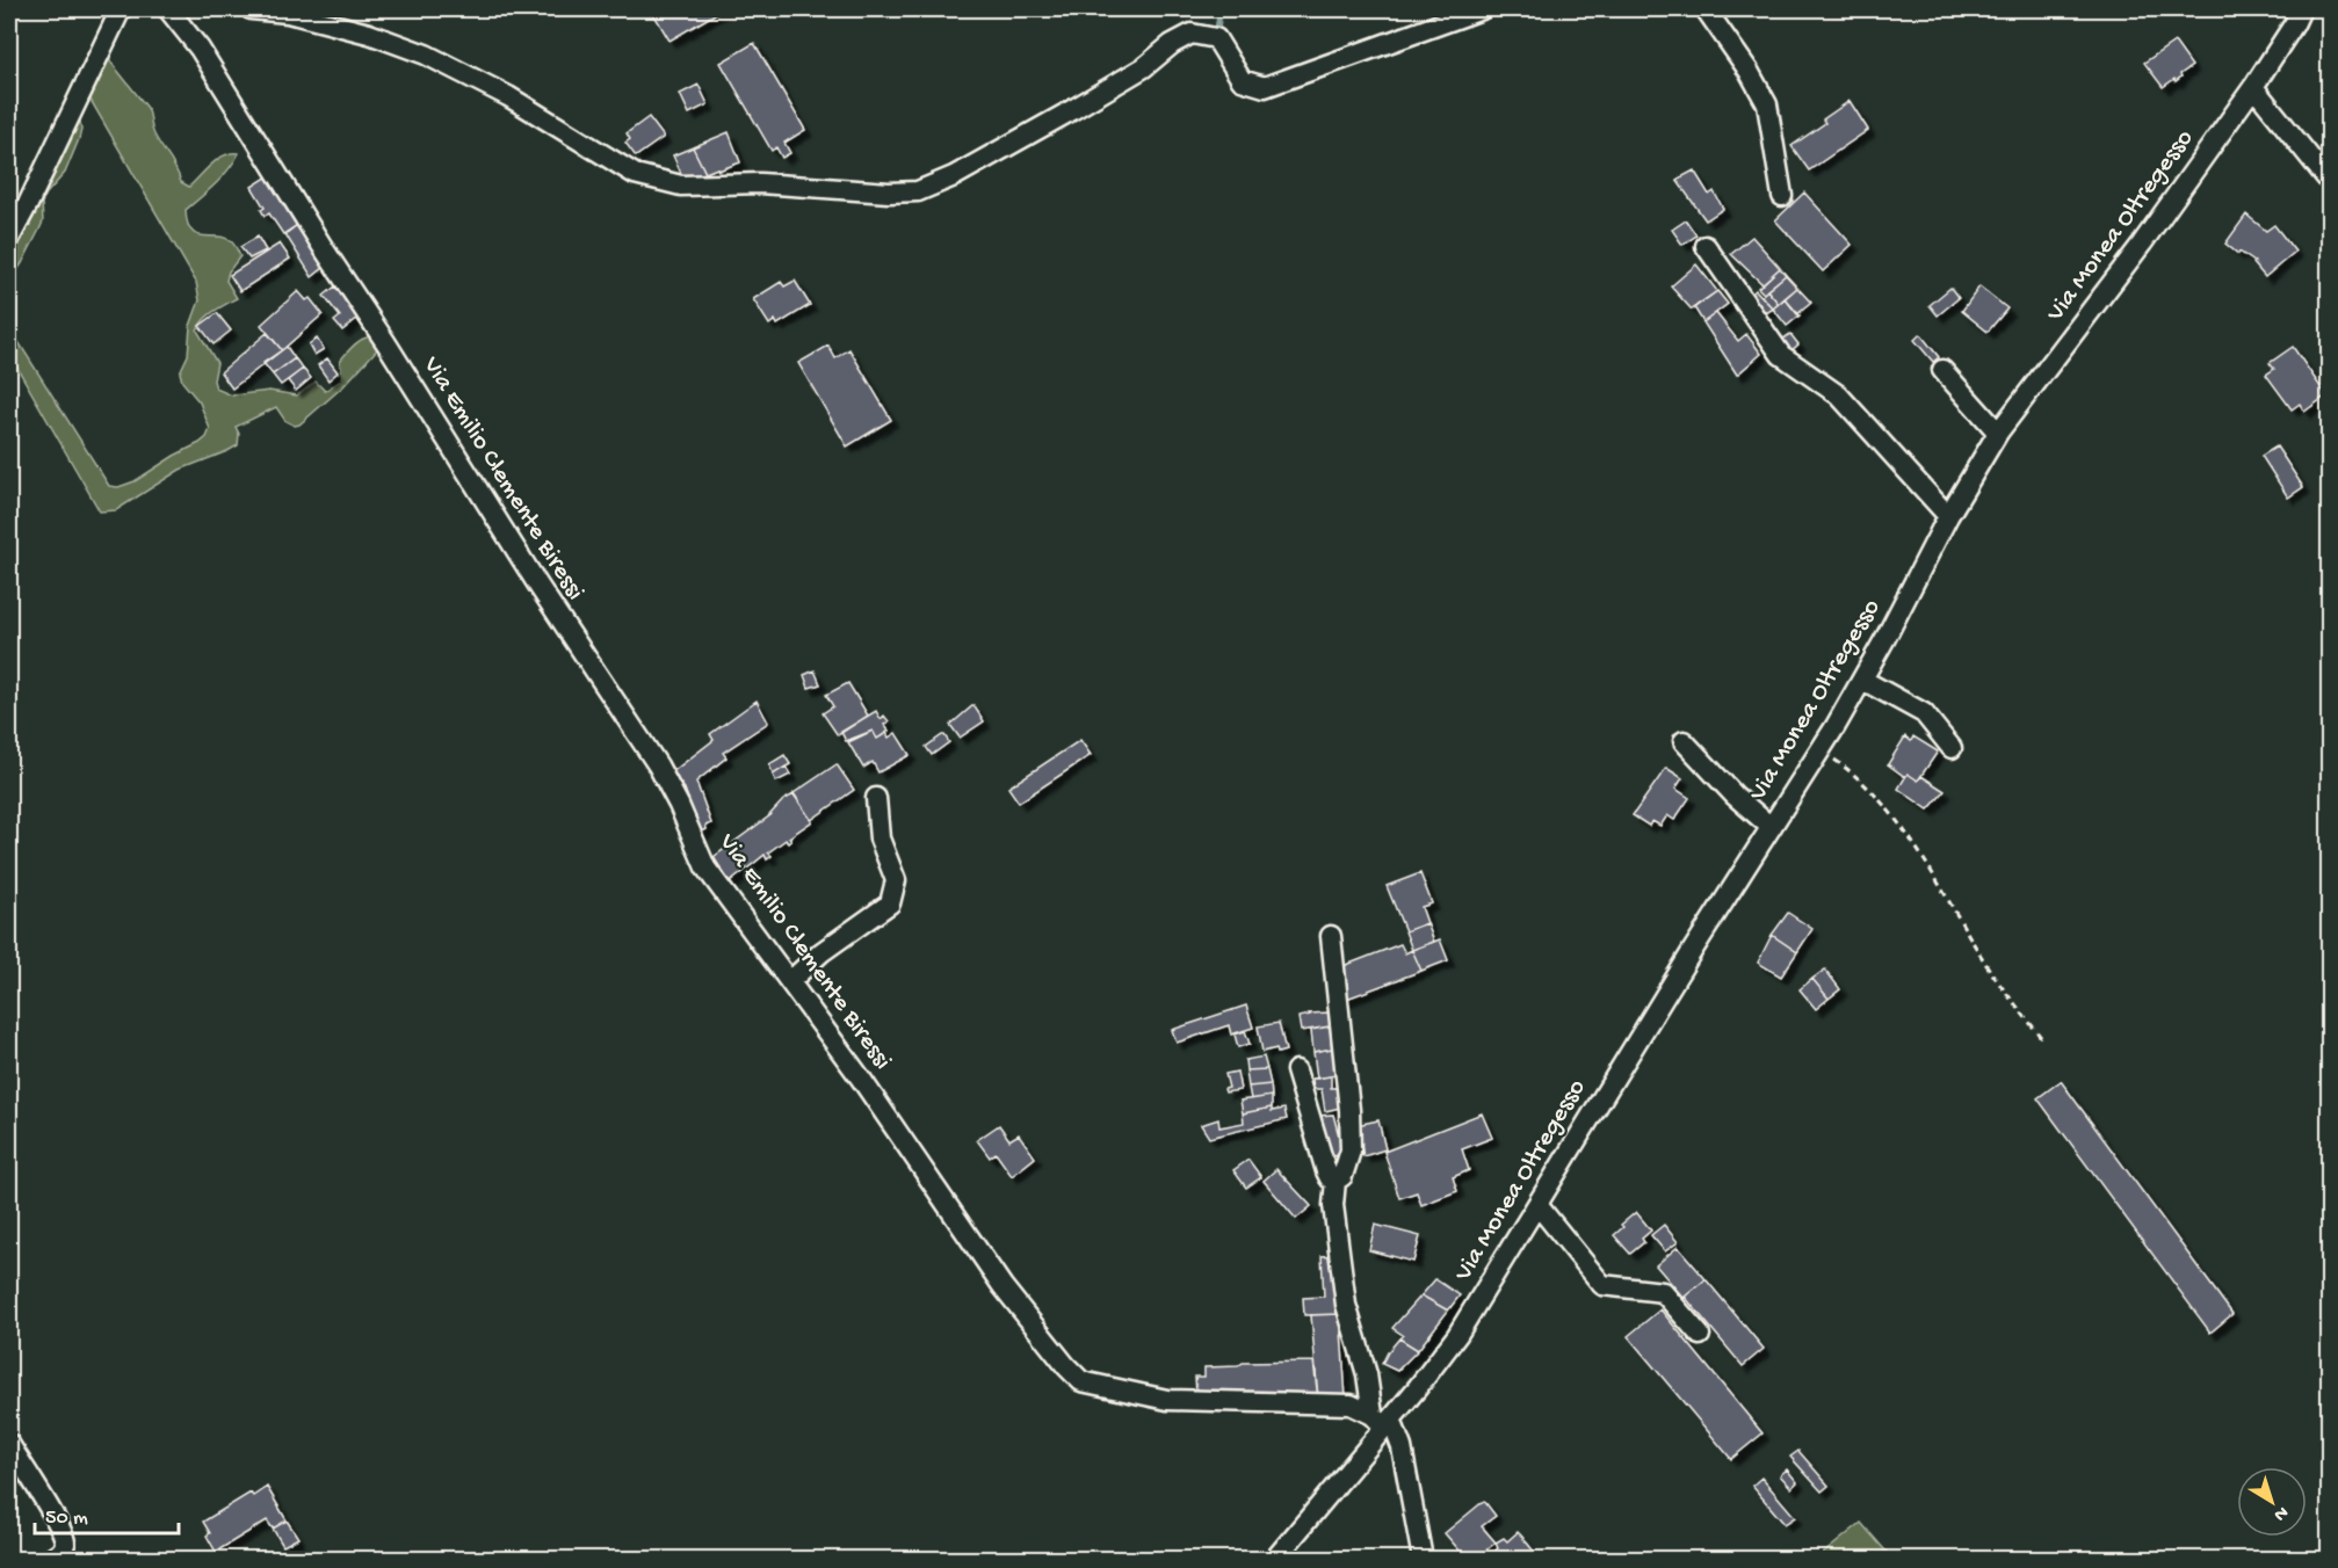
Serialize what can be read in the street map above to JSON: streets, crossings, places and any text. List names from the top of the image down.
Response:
{
  "streets": {
    "street": ["Via Monea Oltregesso", "Via Emilio Clemente Biressi"]
  },
  "crossings": [
    ["Via Monea Oltregesso", "Via Emilio Clemente Biressi"]
  ],
  "scale_bar": "50 m",
  "north": "bottom right"
}
